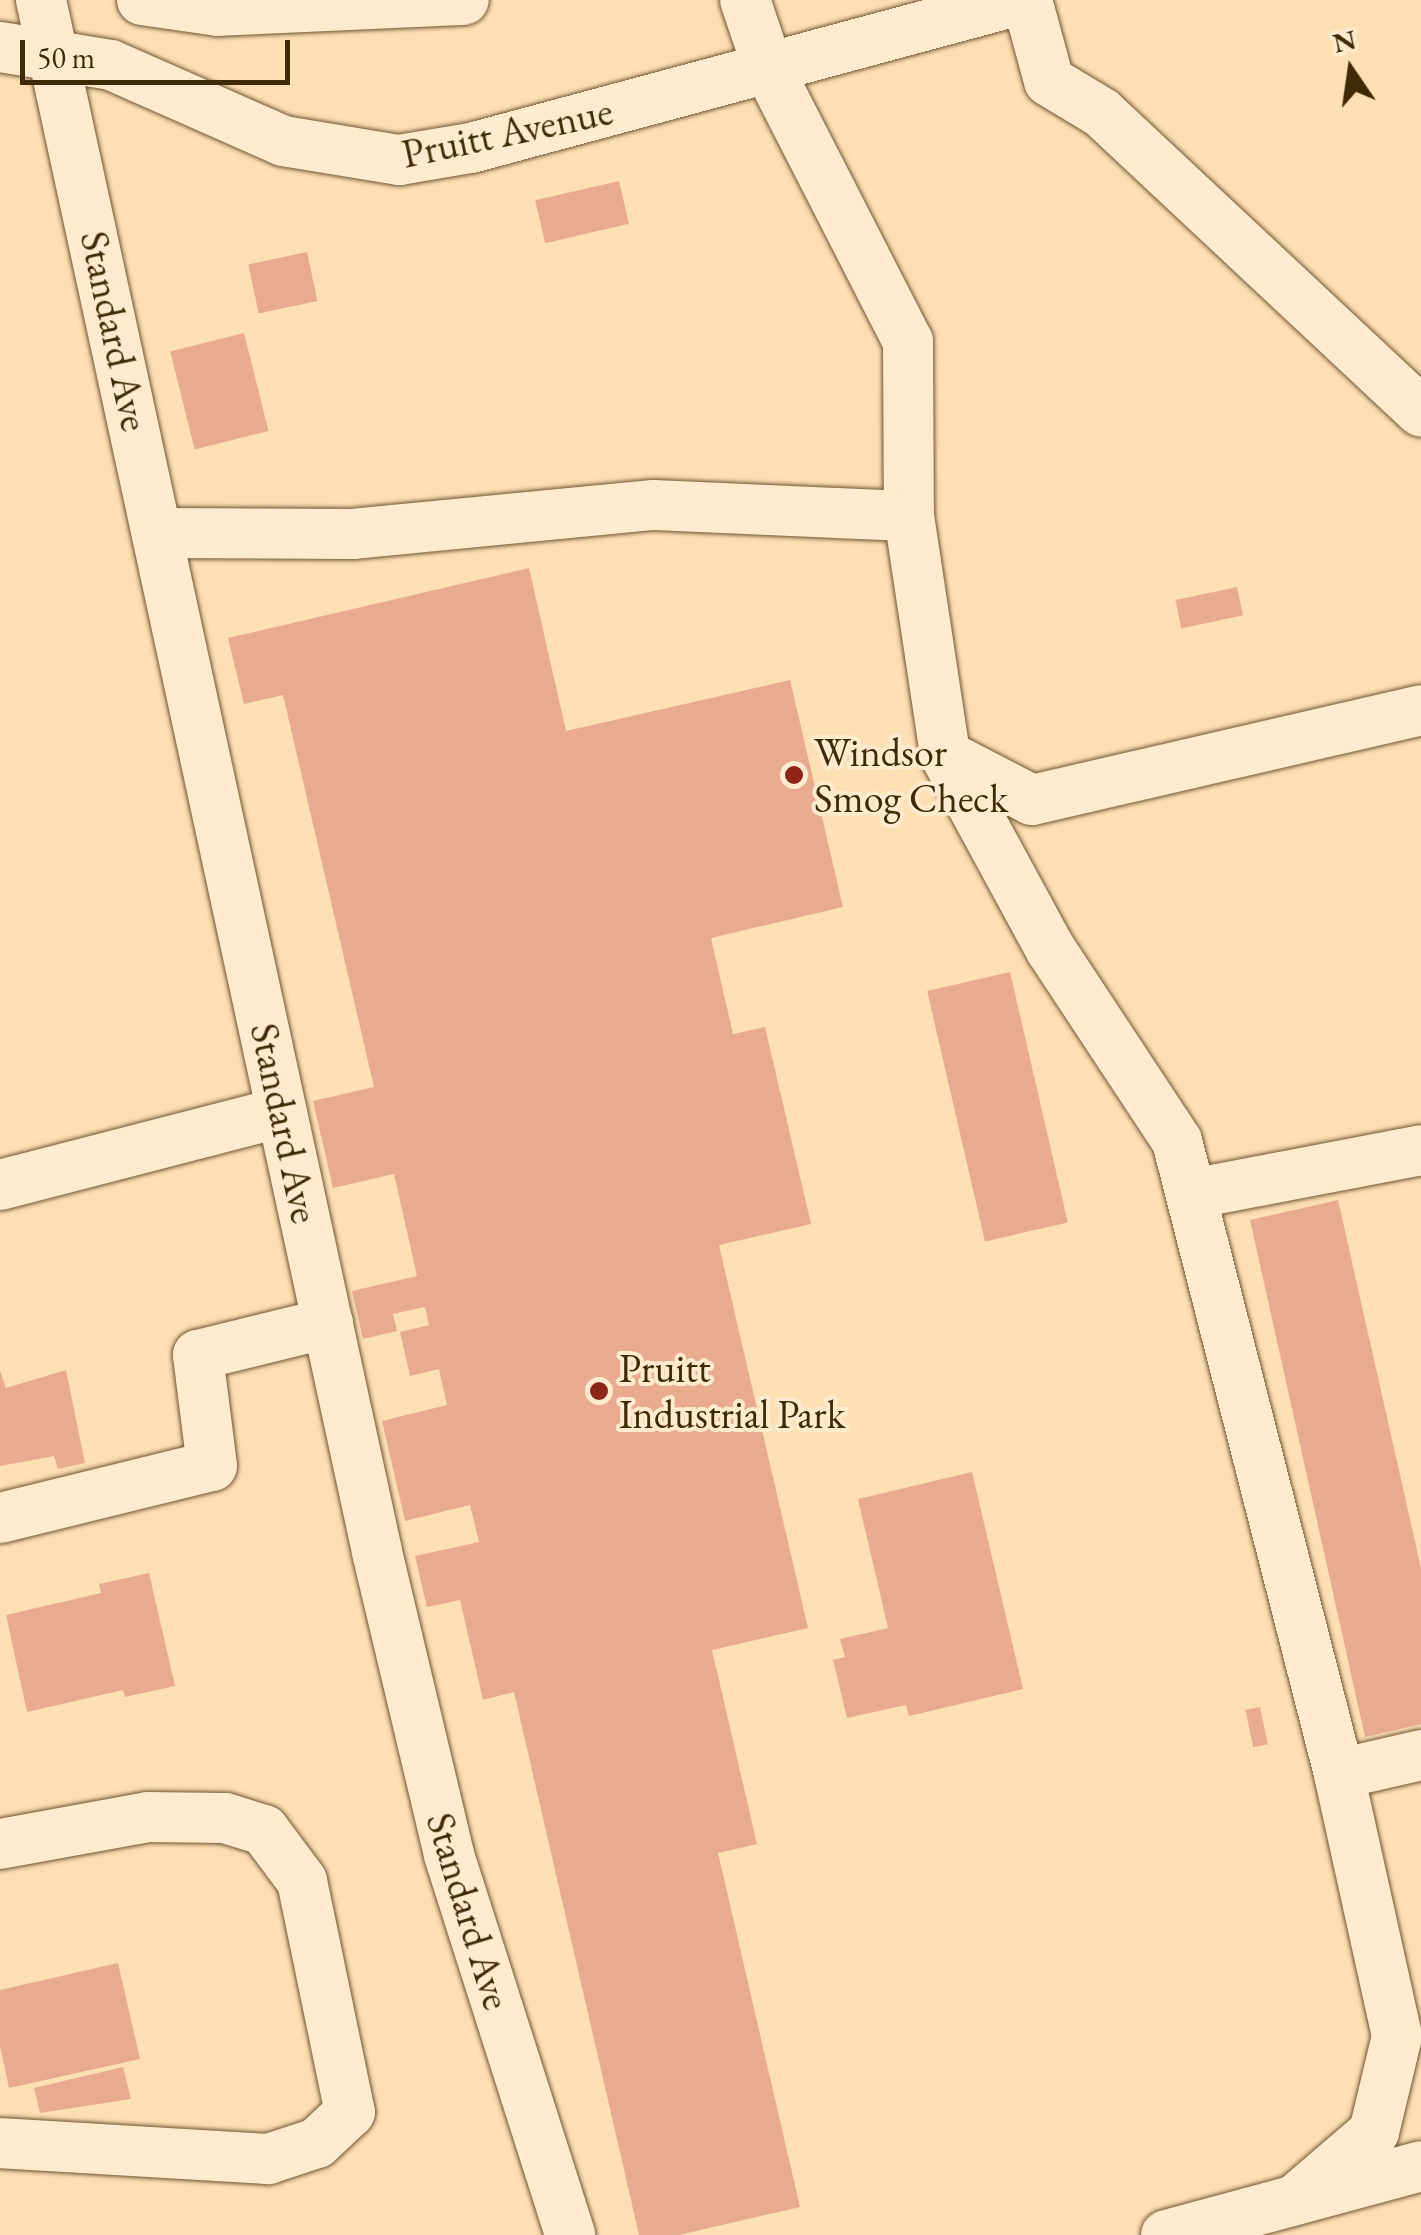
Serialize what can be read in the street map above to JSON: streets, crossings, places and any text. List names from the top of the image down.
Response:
{
  "streets": {
    "street": ["Pruitt Avenue", "Standard Ave"]
  },
  "crossings": [
    ["Pruitt Avenue", "Standard Ave"]
  ],
  "places": ["Windsor Smog Check", "Pruitt Industrial Park"],
  "scale_bar": "50 m",
  "north": "top"
}
